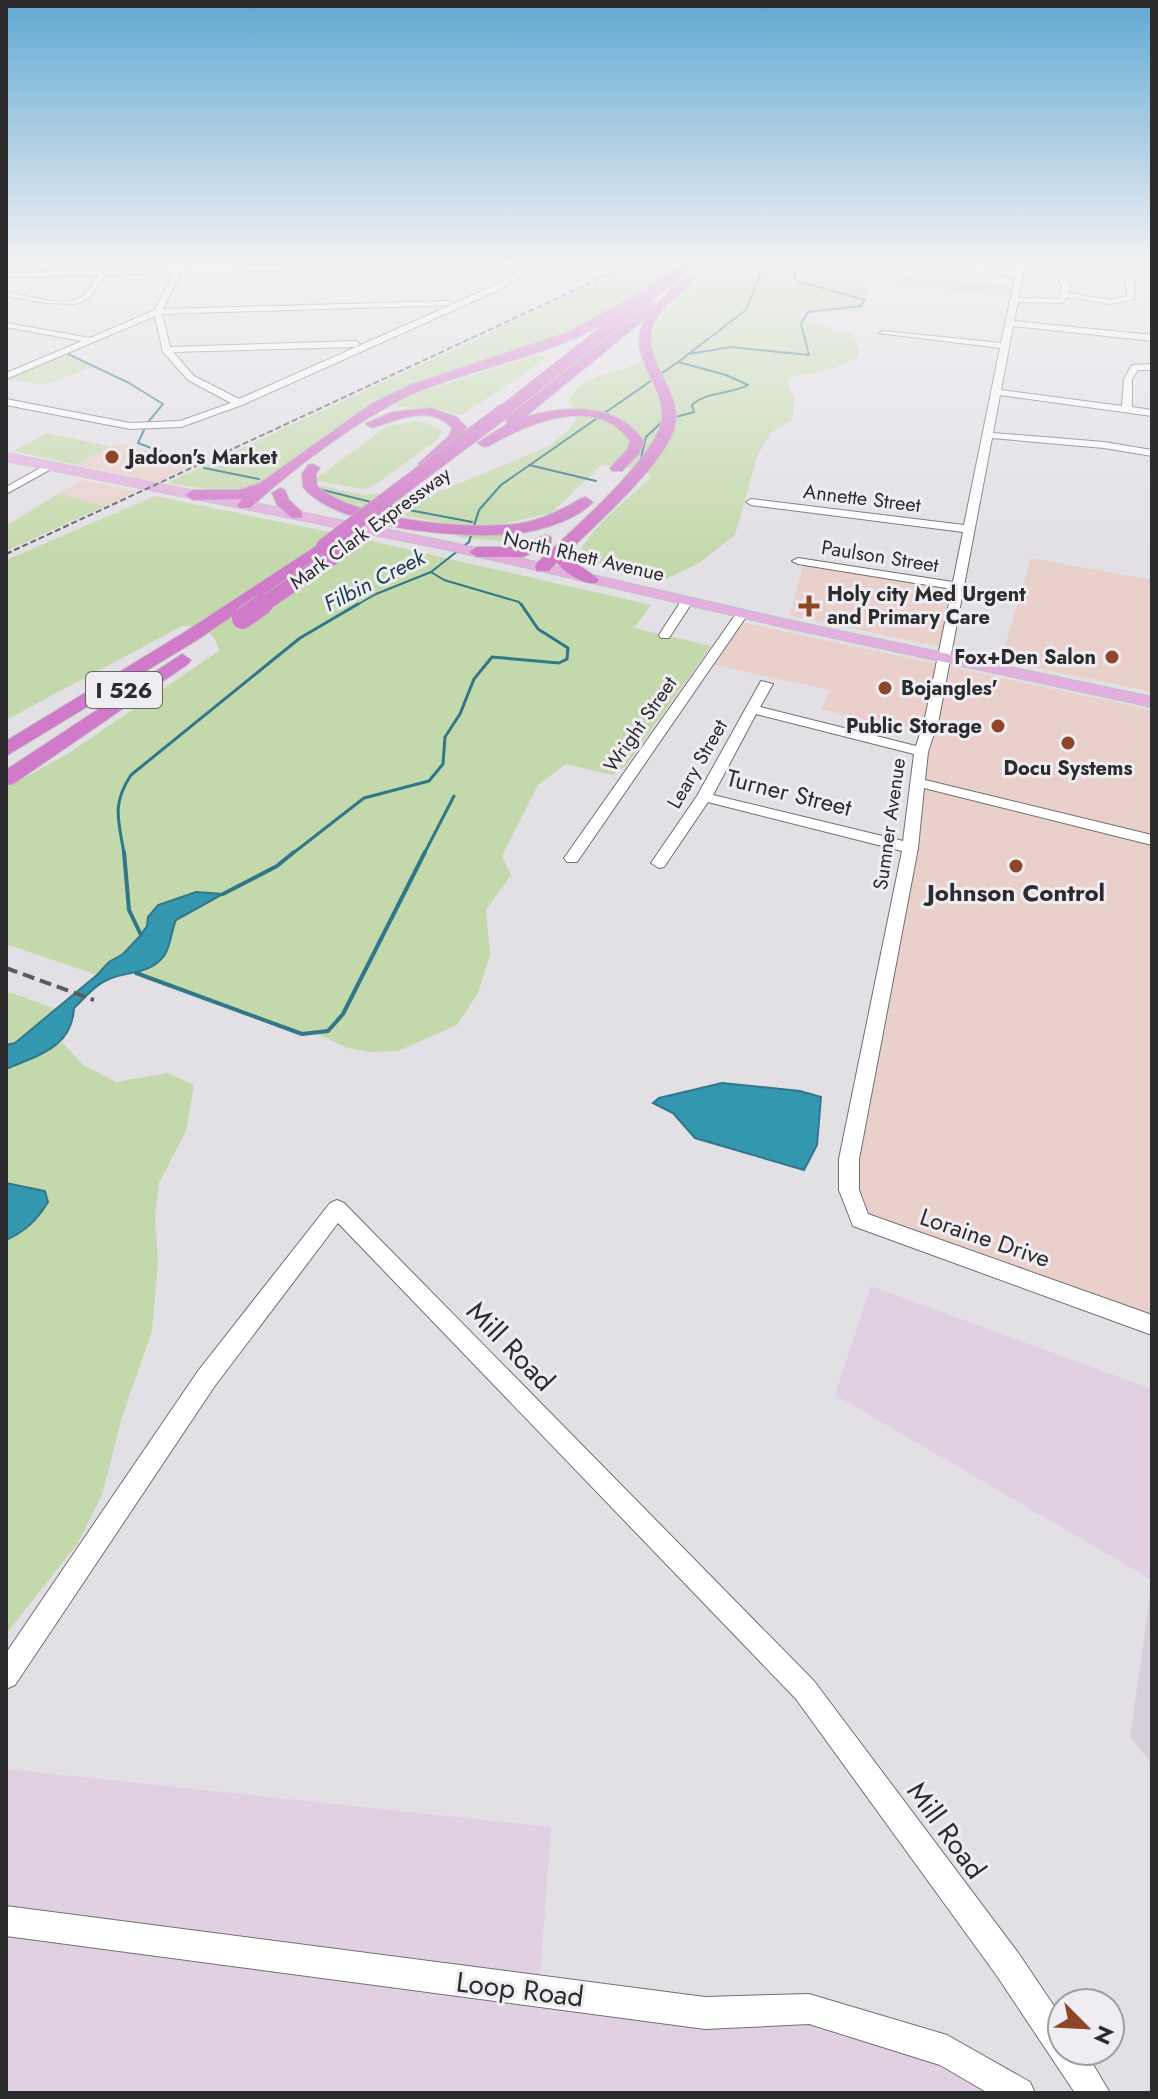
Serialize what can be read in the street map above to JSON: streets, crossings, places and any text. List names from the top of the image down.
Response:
{
  "streets": {
    "highway": ["Mark Clark Expressway", "I 526"],
    "main road": ["North Rhett Avenue"],
    "street": [
      "Annette Street",
      "Paulson Street",
      "Wright Street",
      "Leary Street",
      "Turner Street",
      "Sumner Avenue",
      "Loraine Drive",
      "Mill Road",
      "Loop Road"
    ]
  },
  "crossings": [
    ["Annette Street", "Sumner Avenue"],
    ["North Rhett Avenue", "Wright Street"],
    ["North Rhett Avenue", "Sumner Avenue"],
    ["Paulson Street", "Sumner Avenue"],
    ["Leary Street", "Turner Street"],
    ["Turner Street", "Sumner Avenue"],
    ["Sumner Avenue", "Loraine Drive"]
  ],
  "water": ["Filbin Creek"],
  "places": {
    "other": [
      "Jadoon's Market",
      "Fox+Den Salon",
      "Bojangles'",
      "Public Storage",
      "Docu Systems",
      "Johnson Control"
    ],
    "health": ["Holy city Med Urgent and Primary Care"]
  },
  "north": "bottom right"
}
